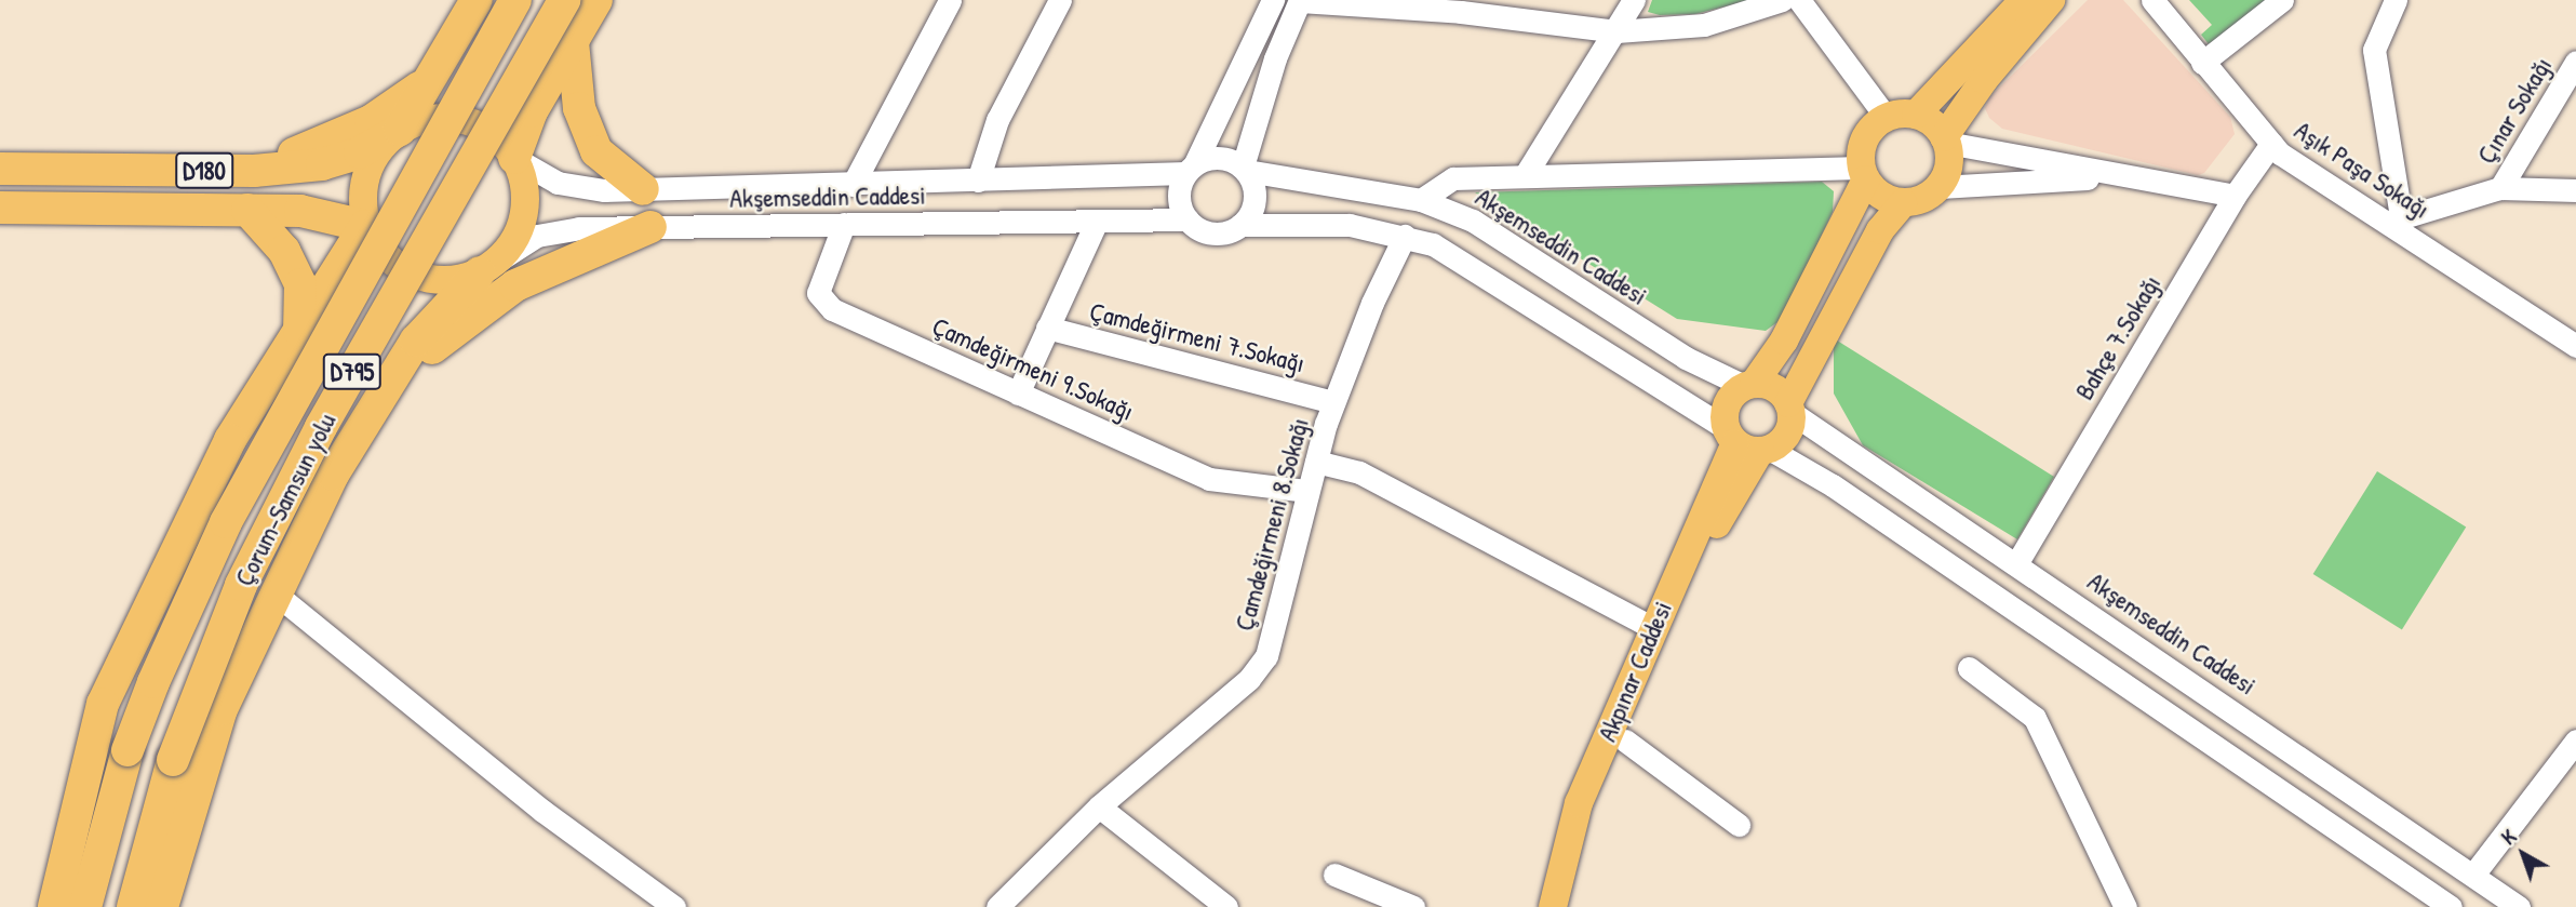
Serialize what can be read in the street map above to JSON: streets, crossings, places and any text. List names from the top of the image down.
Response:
{
  "streets": {
    "highway": ["D180", "D795", "Çorum-Samsun yolu"],
    "main road": ["Akpınar Caddesi"],
    "street": [
      "Çınar Sokağı",
      "Aşık Paşa Sokağı",
      "Akşemseddin Caddesi",
      "Çamdeğirmeni 7.Sokağı",
      "Bahçe 7.Sokağı",
      "Çamdeğirmeni 9.Sokağı",
      "Çamdeğirmeni 8.Sokağı"
    ]
  },
  "crossings": [
    ["Aşık Paşa Sokağı", "Bahçe 7.Sokağı"],
    ["D180", "Akşemseddin Caddesi"],
    ["Akşemseddin Caddesi", "Bahçe 7.Sokağı"],
    ["Akşemseddin Caddesi", "Çamdeğirmeni 9.Sokağı"],
    ["Akşemseddin Caddesi", "Akpınar Caddesi"],
    ["Çamdeğirmeni 7.Sokağı", "Çamdeğirmeni 8.Sokağı"],
    ["Çamdeğirmeni 9.Sokağı", "Çamdeğirmeni 8.Sokağı"]
  ],
  "north": "top left"
}
